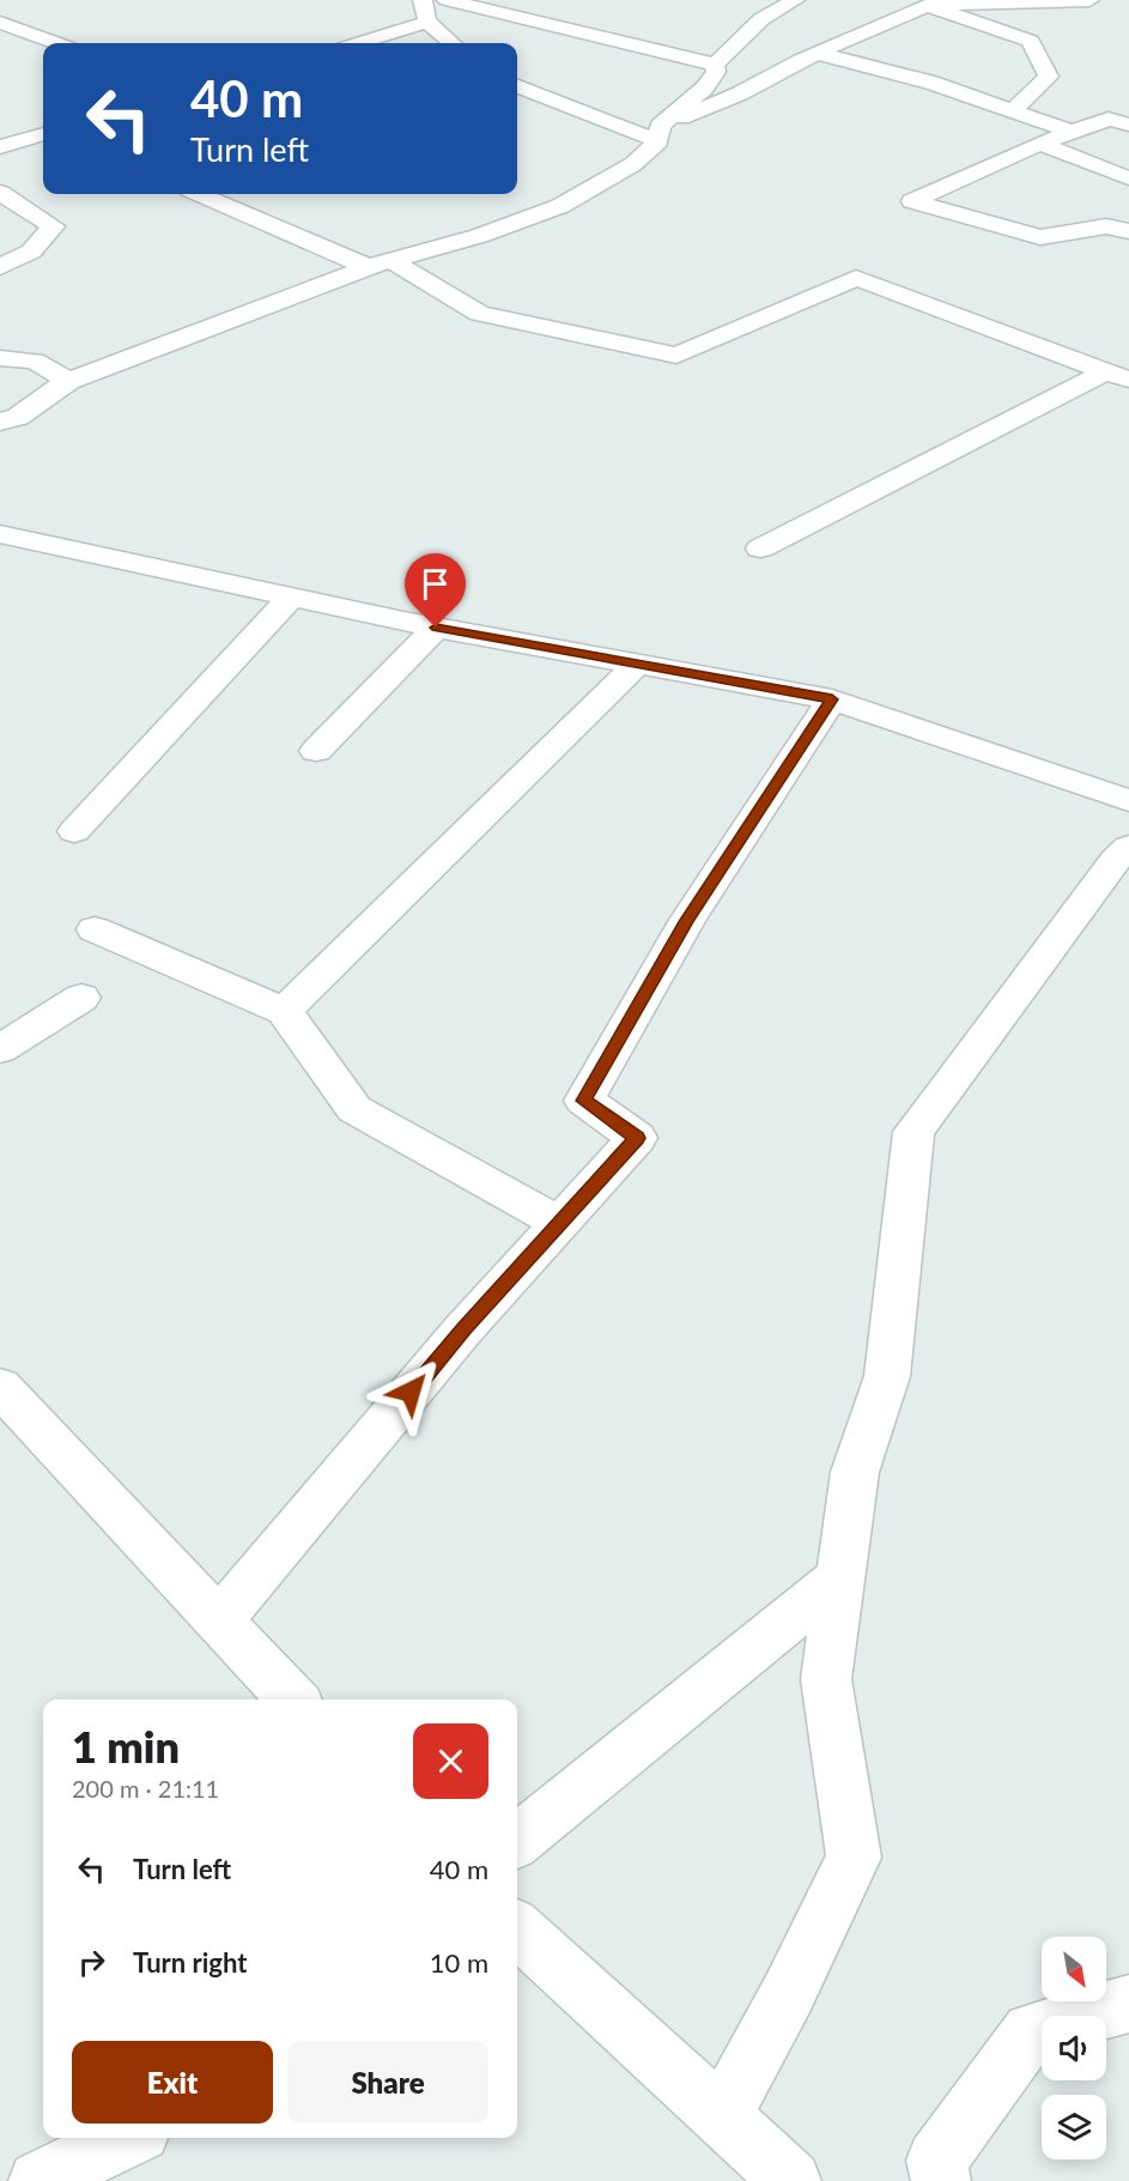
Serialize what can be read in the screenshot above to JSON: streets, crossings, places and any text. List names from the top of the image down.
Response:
{
  "north": "bottom right",
  "page": {
    "turn": ["40 m", "Turn left"],
    "heading": ["1 min", "200 m · 21:11"],
    "list": [
      {
        "name": "Turn left",
        "value": "40 m"
      },
      {
        "name": "Turn right",
        "value": "10 m"
      }
    ],
    "buttons": ["Exit", "Share"]
  }
}
